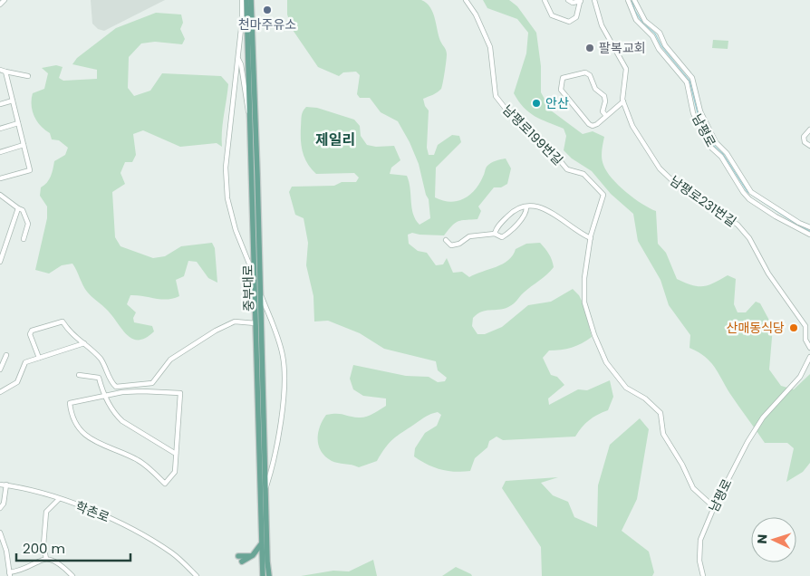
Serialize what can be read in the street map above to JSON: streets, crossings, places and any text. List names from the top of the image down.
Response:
{
  "streets": {
    "main road": ["중부대로"],
    "street": [
      "남평로",
      "남평로199번길",
      "남평로231번길",
      "학촌로"
    ]
  },
  "crossings": [
    ["남평로", "남평로199번길"]
  ],
  "districts": ["제일리"],
  "places": [
    "천마주유소",
    "팔복교회",
    "안산",
    "산매동식당"
  ],
  "scale_bar": "200 m",
  "north": "left"
}
